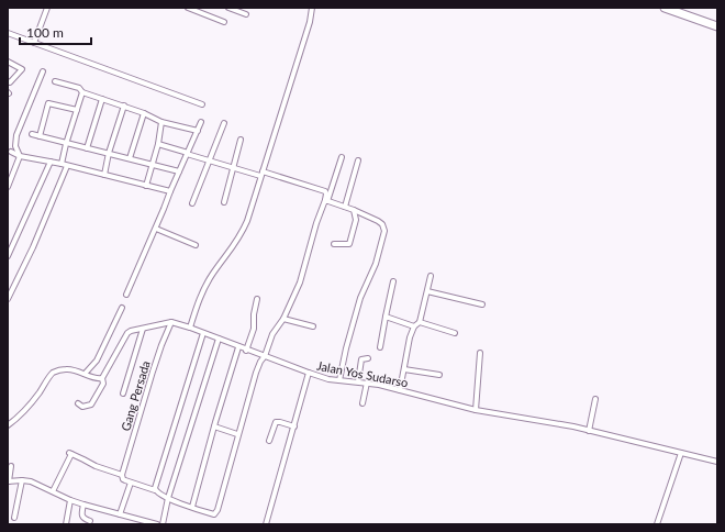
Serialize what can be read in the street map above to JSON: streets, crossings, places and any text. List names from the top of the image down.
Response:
{
  "streets": {
    "street": ["Jalan Yos Sudarso", "Gang Persada"]
  },
  "crossings": [
    ["Jalan Yos Sudarso", "Gang Persada"]
  ],
  "scale_bar": "100 m"
}
